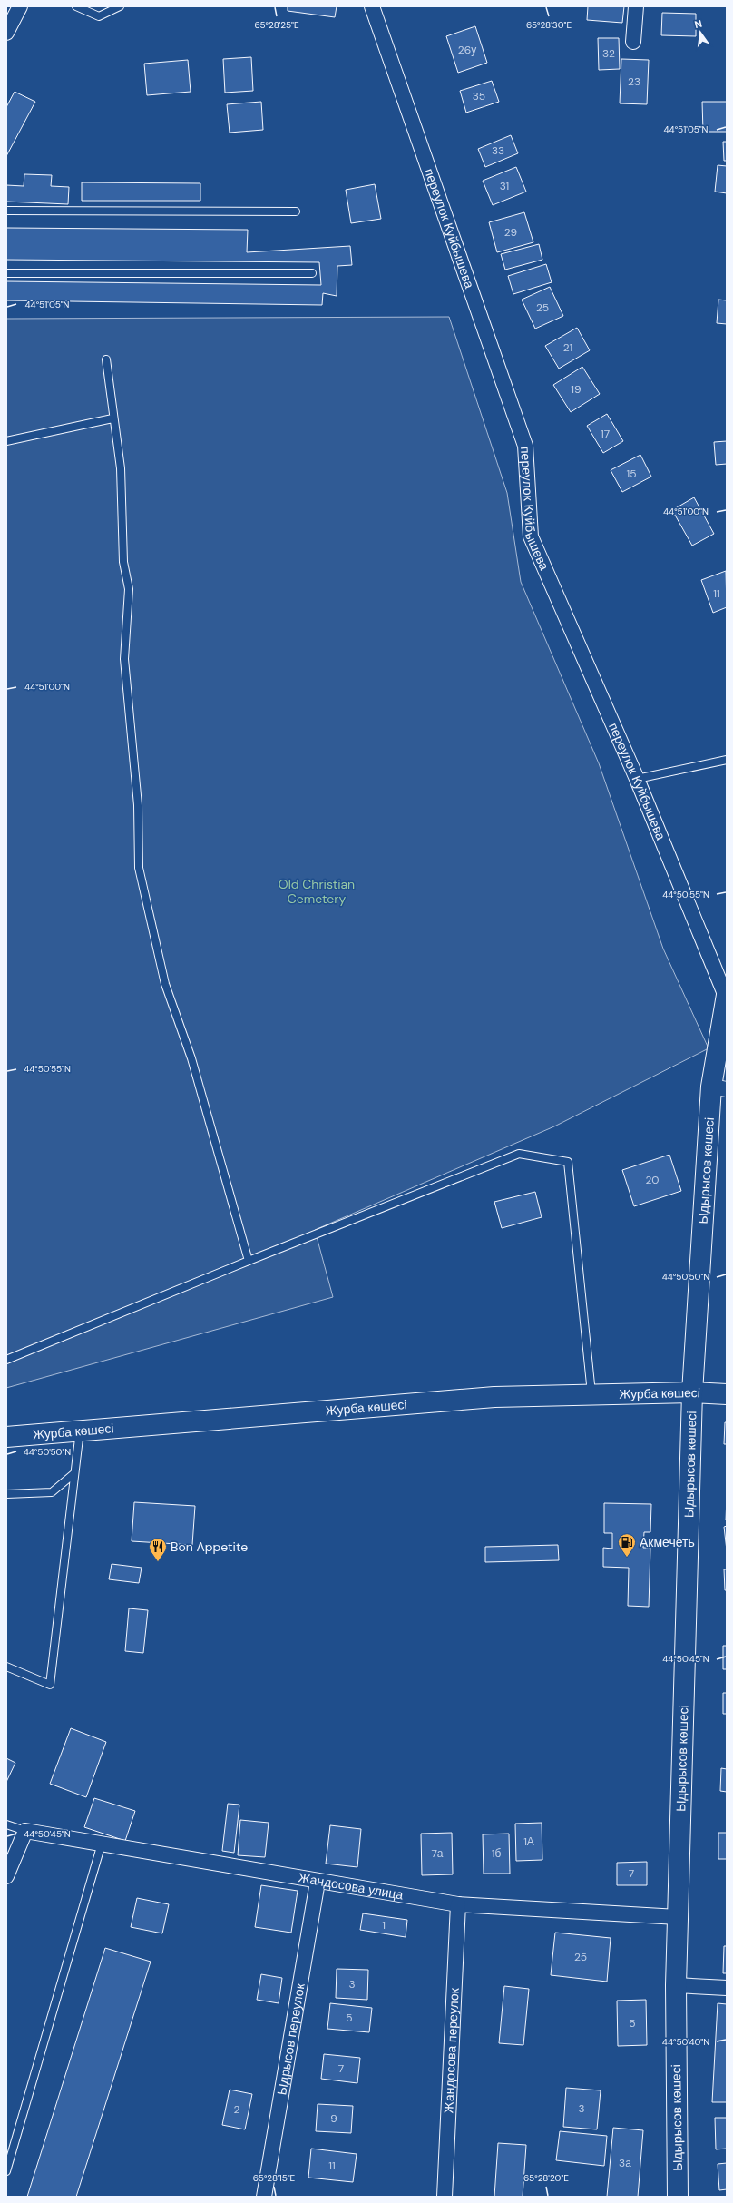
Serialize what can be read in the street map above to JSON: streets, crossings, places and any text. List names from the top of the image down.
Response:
{
  "streets": {
    "street": [
      "переулок Куйбышева",
      "Ыдырысов көшесі",
      "Журба көшесі",
      "Жандосова улица",
      "Ыдрысов переулок",
      "Жандосова переулок"
    ]
  },
  "crossings": [
    ["переулок Куйбышева", "Ыдырысов көшесі"],
    ["Ыдырысов көшесі", "Журба көшесі"],
    ["Ыдырысов көшесі", "Жандосова улица"],
    ["Жандосова улица", "Ыдрысов переулок"],
    ["Жандосова улица", "Жандосова переулок"]
  ],
  "parks": ["Old Christian Cemetery"],
  "places": {
    "fuel station": ["Акмечеть"],
    "restaurant": ["Bon Appetite"]
  },
  "house_numbers": [
    "26у",
    "32",
    "23",
    "35",
    "33",
    "31",
    "29",
    "25",
    "21",
    "19",
    "17",
    "15",
    "11",
    "20",
    "1А",
    "7а",
    "1б",
    "7",
    "1",
    "25",
    "3",
    "5",
    "5",
    "7",
    "3",
    "2",
    "9",
    "3а",
    "11"
  ],
  "north": "top",
  "coordinates": [
    "65°28'25\"E",
    "65°28'30\"E",
    "44°51'05\"N",
    "44°51'00\"N",
    "44°50'55\"N",
    "44°50'50\"N",
    "44°50'45\"N",
    "44°50'40\"N",
    "65°28'15\"E",
    "65°28'20\"E"
  ]
}
